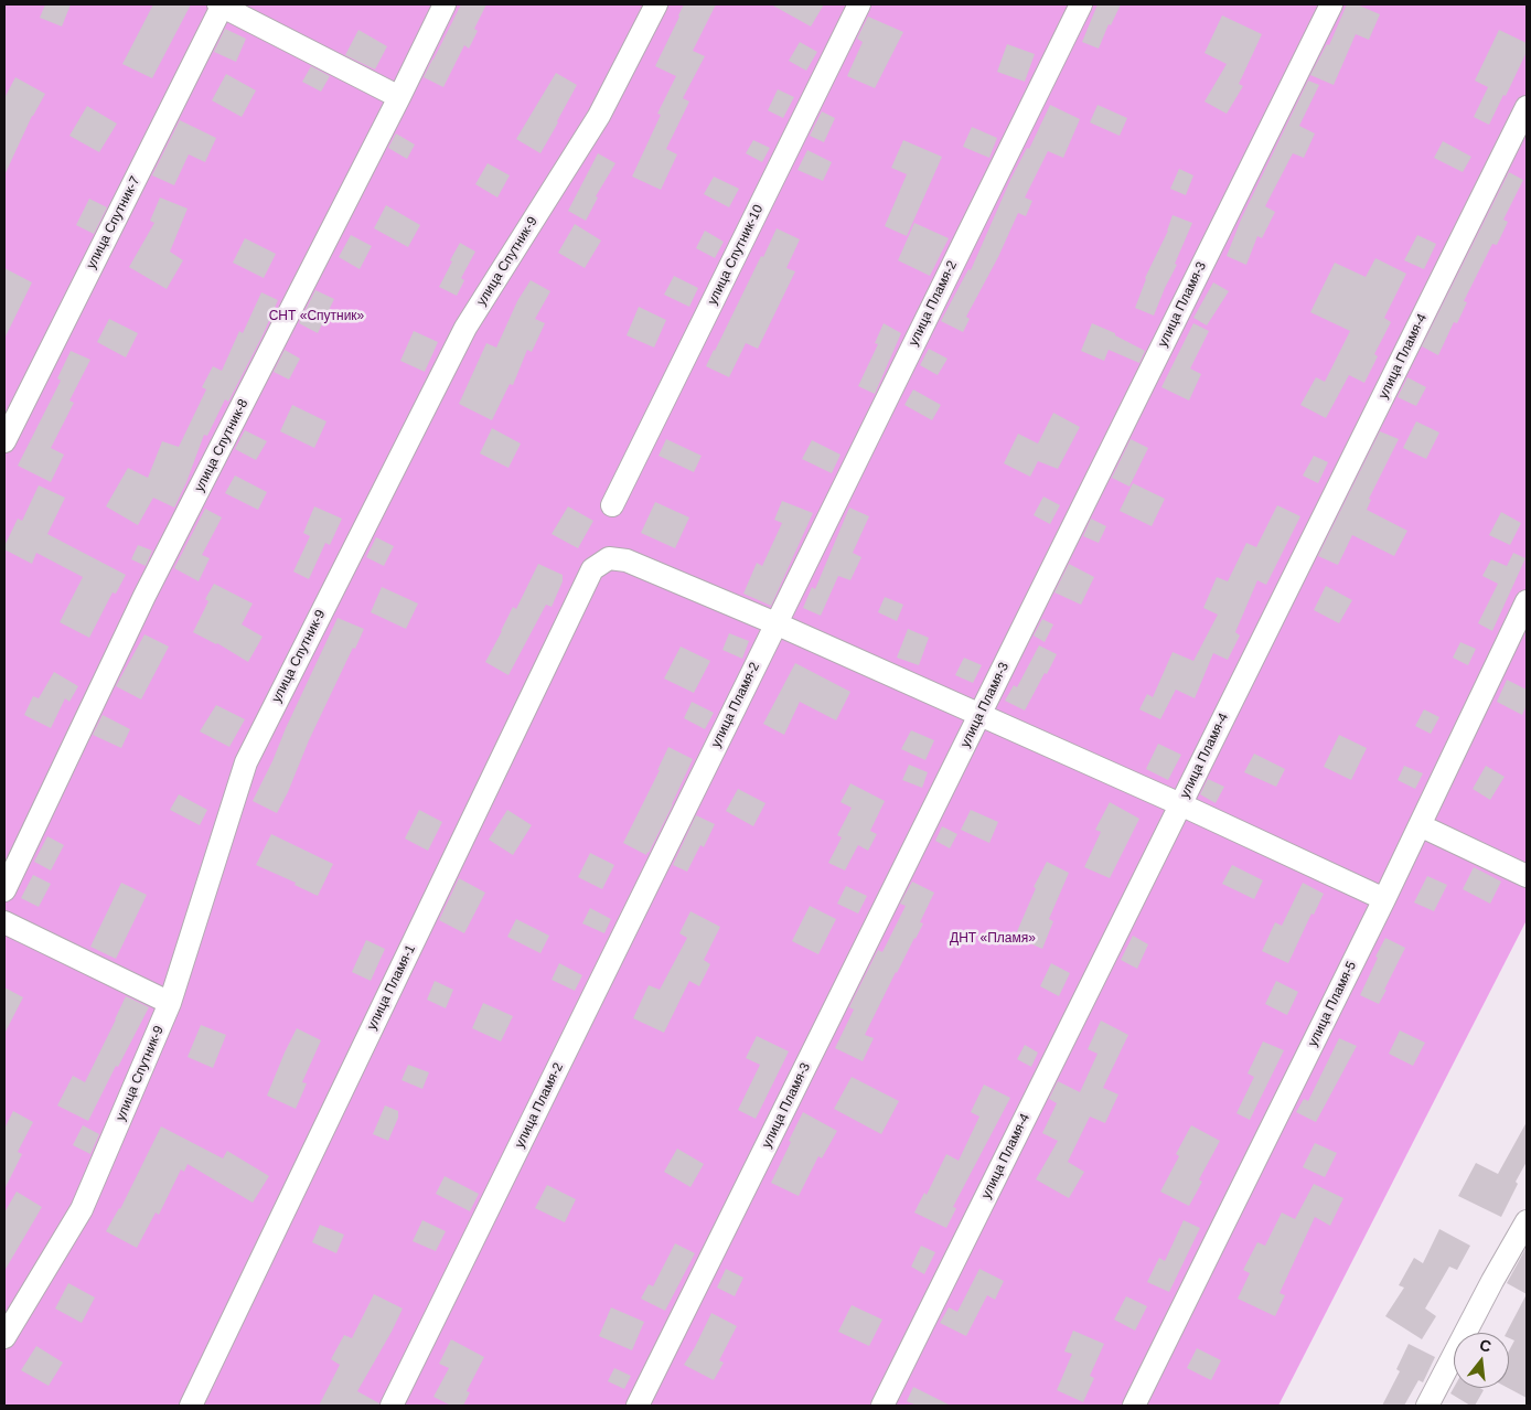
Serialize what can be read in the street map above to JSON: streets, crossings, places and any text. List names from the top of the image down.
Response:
{
  "streets": {
    "street": [
      "улица Спутник-7",
      "улица Спутник-10",
      "улица Спутник-9",
      "улица Пламя-2",
      "улица Пламя-3",
      "улица Пламя-4",
      "улица Спутник-8",
      "улица Пламя-1",
      "улица Пламя-5"
    ]
  },
  "crossings": [
    ["улица Пламя-2", "улица Пламя-1"]
  ],
  "parks": ["СНТ «Спутник»", "ДНТ «Пламя»"],
  "north": "top"
}
